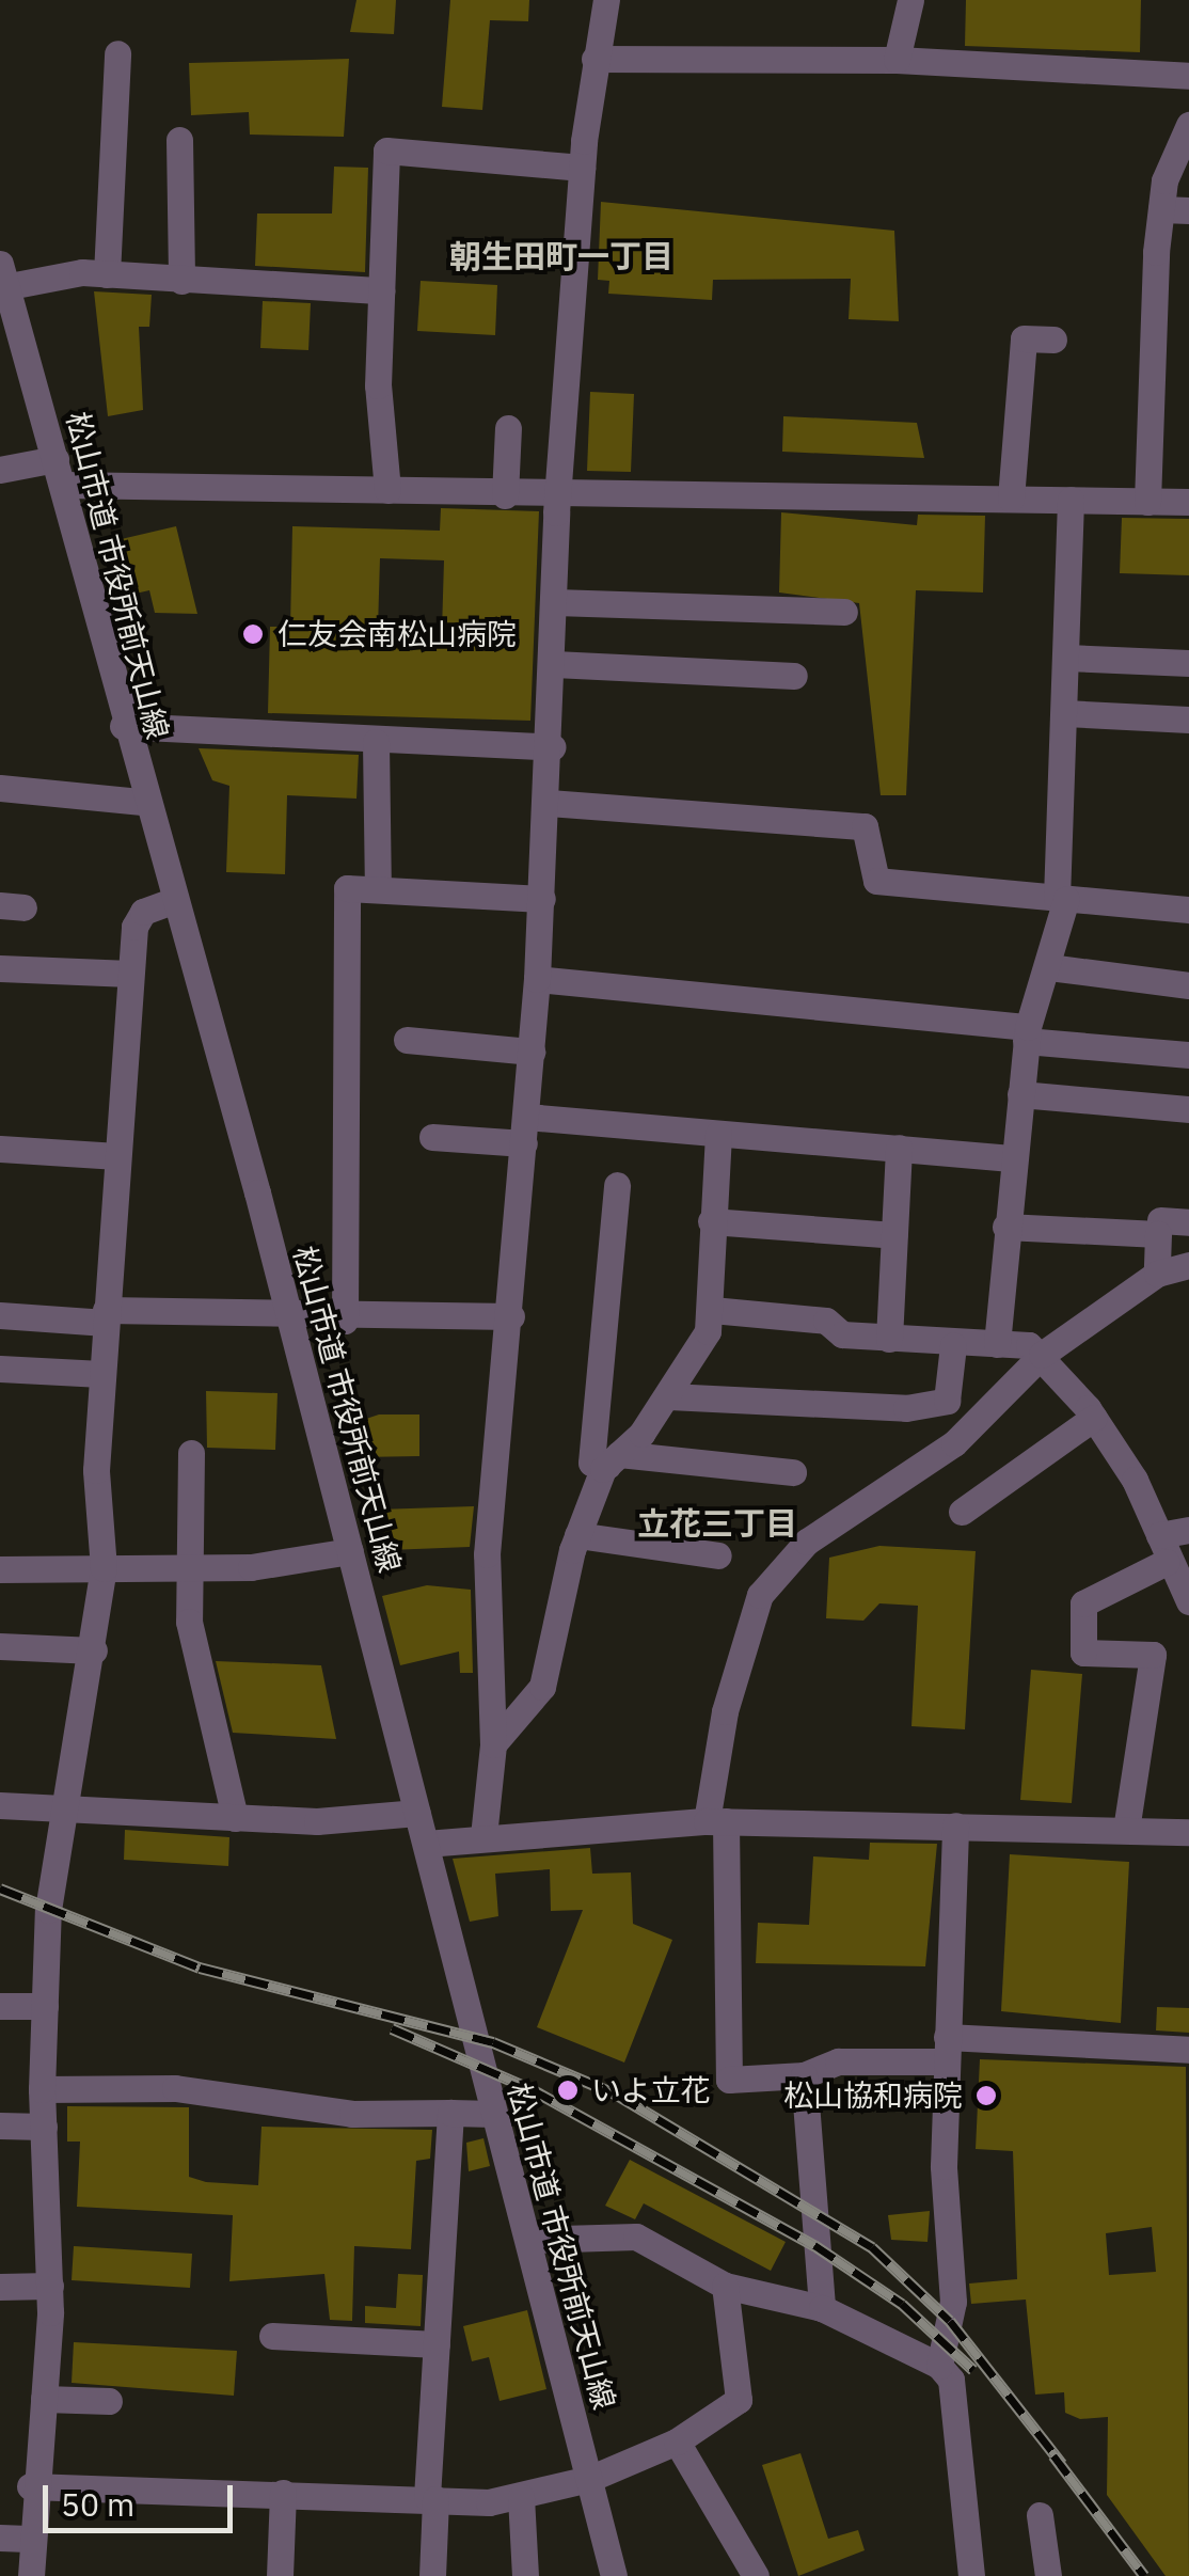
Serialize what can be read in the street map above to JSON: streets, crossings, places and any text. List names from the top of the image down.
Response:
{
  "streets": {
    "street": ["松山市道 市役所前天山線"]
  },
  "districts": ["朝生田町一丁目", "立花三丁目"],
  "places": ["仁友会南松山病院", "いよ立花", "松山協和病院"],
  "scale_bar": "50 m"
}
